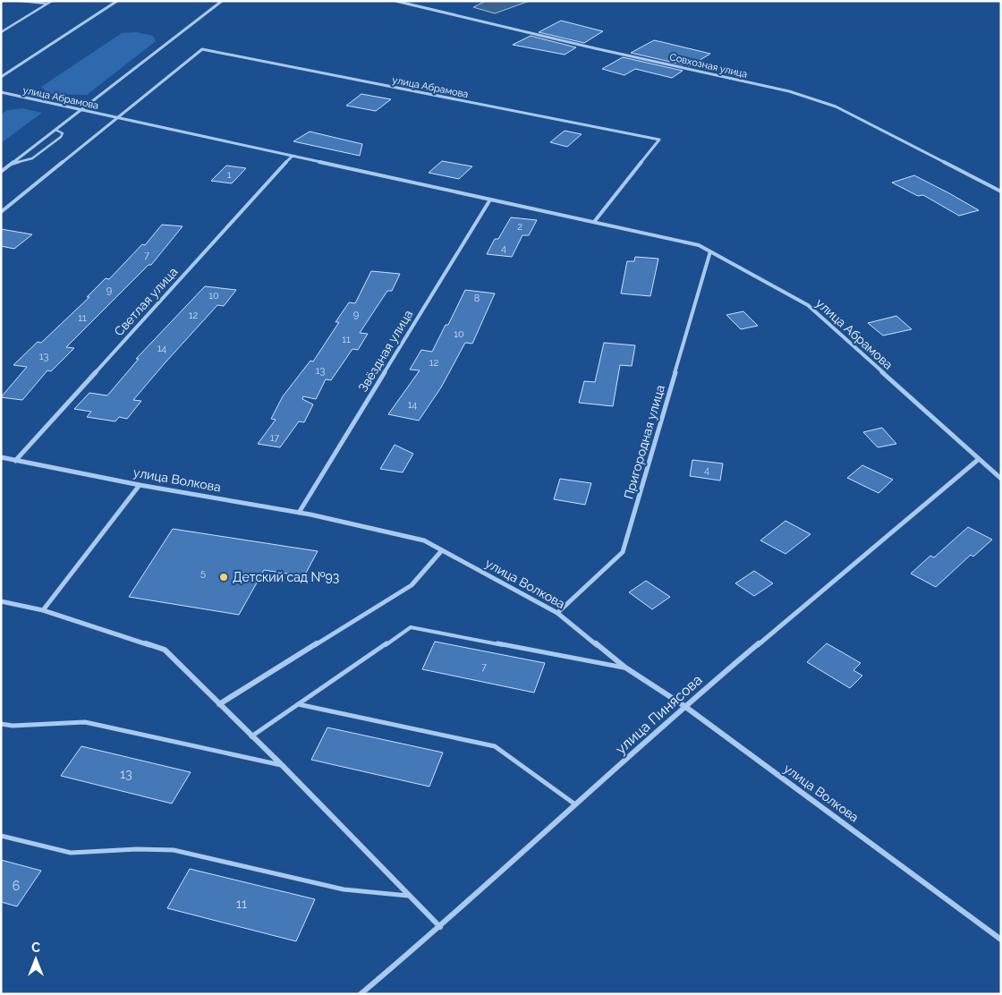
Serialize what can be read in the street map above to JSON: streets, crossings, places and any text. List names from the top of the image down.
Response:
{
  "streets": {
    "street": [
      "Совхозная улица",
      "улица Абрамова",
      "Светлая улица",
      "Звёздная улица",
      "Пригородная улица",
      "улица Волкова",
      "улица Пинясова"
    ]
  },
  "crossings": [
    ["улица Абрамова", "Светлая улица"],
    ["улица Абрамова", "Звёздная улица"],
    ["улица Абрамова", "Пригородная улица"],
    ["улица Абрамова", "улица Пинясова"],
    ["Светлая улица", "улица Волкова"],
    ["Звёздная улица", "улица Волкова"],
    ["Пригородная улица", "улица Волкова"],
    ["улица Волкова", "улица Пинясова"]
  ],
  "places": ["Детский сад №93"],
  "house_numbers": [
    "1",
    "2",
    "4",
    "7",
    "9",
    "10",
    "8",
    "9",
    "12",
    "11",
    "10",
    "11",
    "14",
    "13",
    "12",
    "13",
    "14",
    "17",
    "4",
    "5",
    "7",
    "13",
    "6",
    "11"
  ],
  "north": "top"
}
